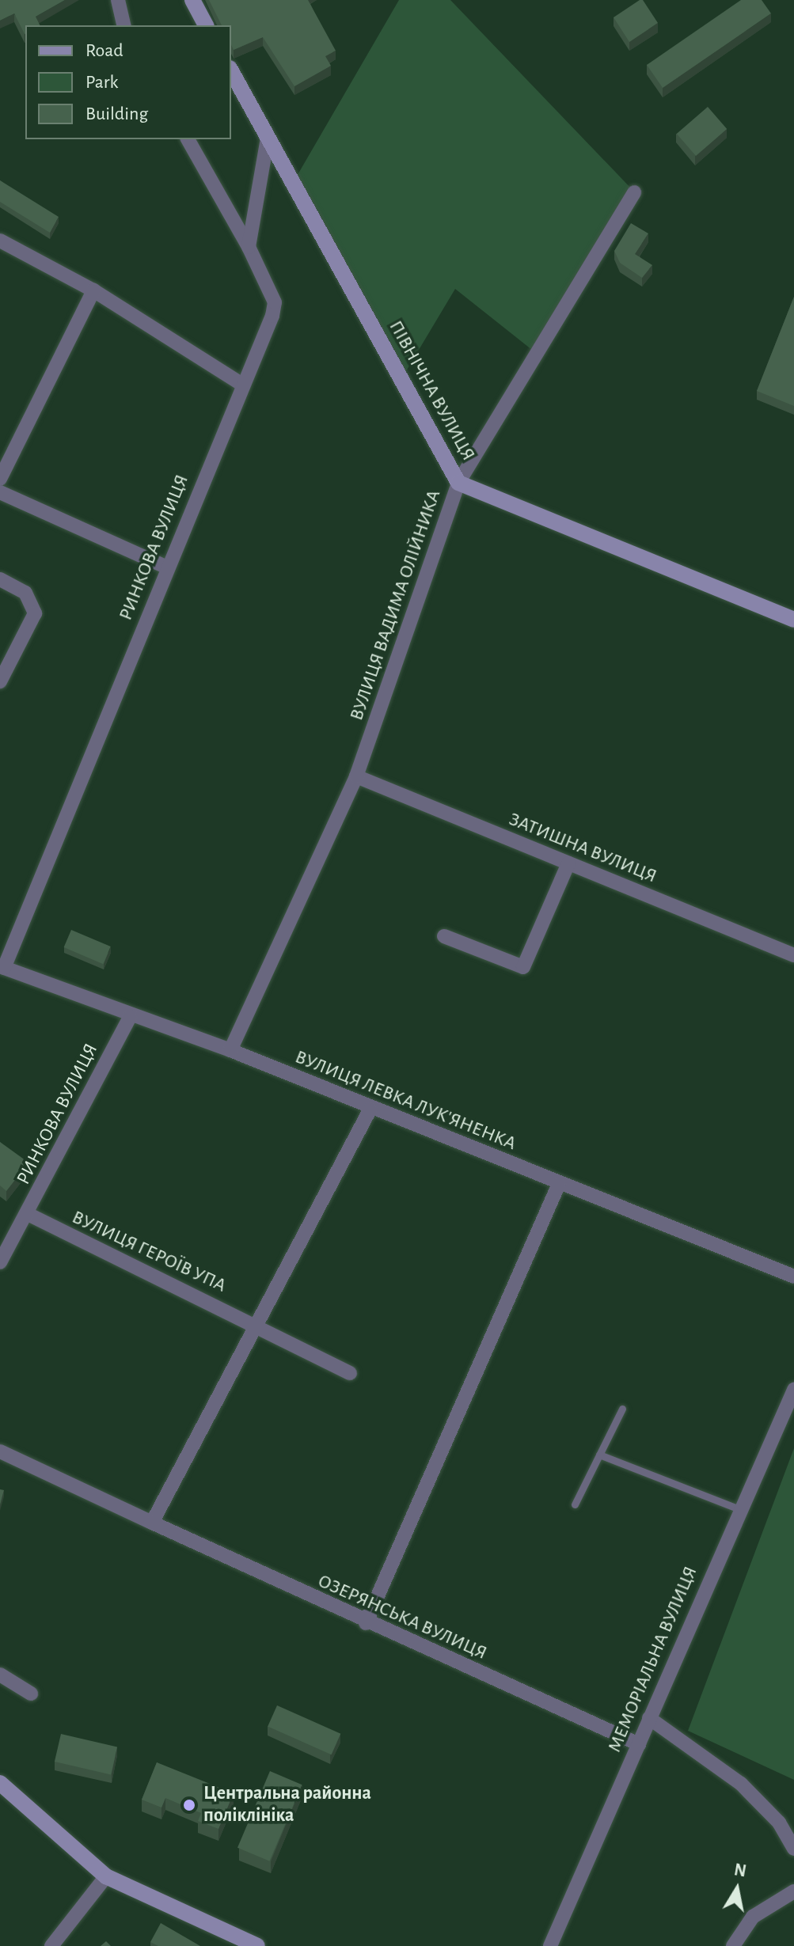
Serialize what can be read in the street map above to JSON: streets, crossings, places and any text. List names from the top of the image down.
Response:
{
  "streets": {
    "street": [
      "ПІВНІЧНА ВУЛИЦЯ",
      "РИНКОВА ВУЛИЦЯ",
      "ВУЛИЦЯ ВАДИМА ОЛІЙНИКА",
      "ЗАТИШНА ВУЛИЦЯ",
      "ВУЛИЦЯ ЛЕВКА ЛУК'ЯНЕНКА",
      "ВУЛИЦЯ ГЕРОЇВ УПА",
      "ОЗЕРЯНСЬКА ВУЛИЦЯ",
      "МЕМОРІАЛЬНА ВУЛИЦЯ"
    ]
  },
  "crossings": [
    ["ПІВНІЧНА ВУЛИЦЯ", "ВУЛИЦЯ ВАДИМА ОЛІЙНИКА"],
    ["РИНКОВА ВУЛИЦЯ", "ВУЛИЦЯ ЛЕВКА ЛУК'ЯНЕНКА"],
    ["РИНКОВА ВУЛИЦЯ", "ВУЛИЦЯ ГЕРОЇВ УПА"],
    ["ВУЛИЦЯ ВАДИМА ОЛІЙНИКА", "ЗАТИШНА ВУЛИЦЯ"],
    ["ВУЛИЦЯ ВАДИМА ОЛІЙНИКА", "ВУЛИЦЯ ЛЕВКА ЛУК'ЯНЕНКА"],
    ["ОЗЕРЯНСЬКА ВУЛИЦЯ", "МЕМОРІАЛЬНА ВУЛИЦЯ"]
  ],
  "places": ["Центральна районна поліклініка"],
  "legend": ["Road", "Park", "Building"],
  "north": "top"
}
